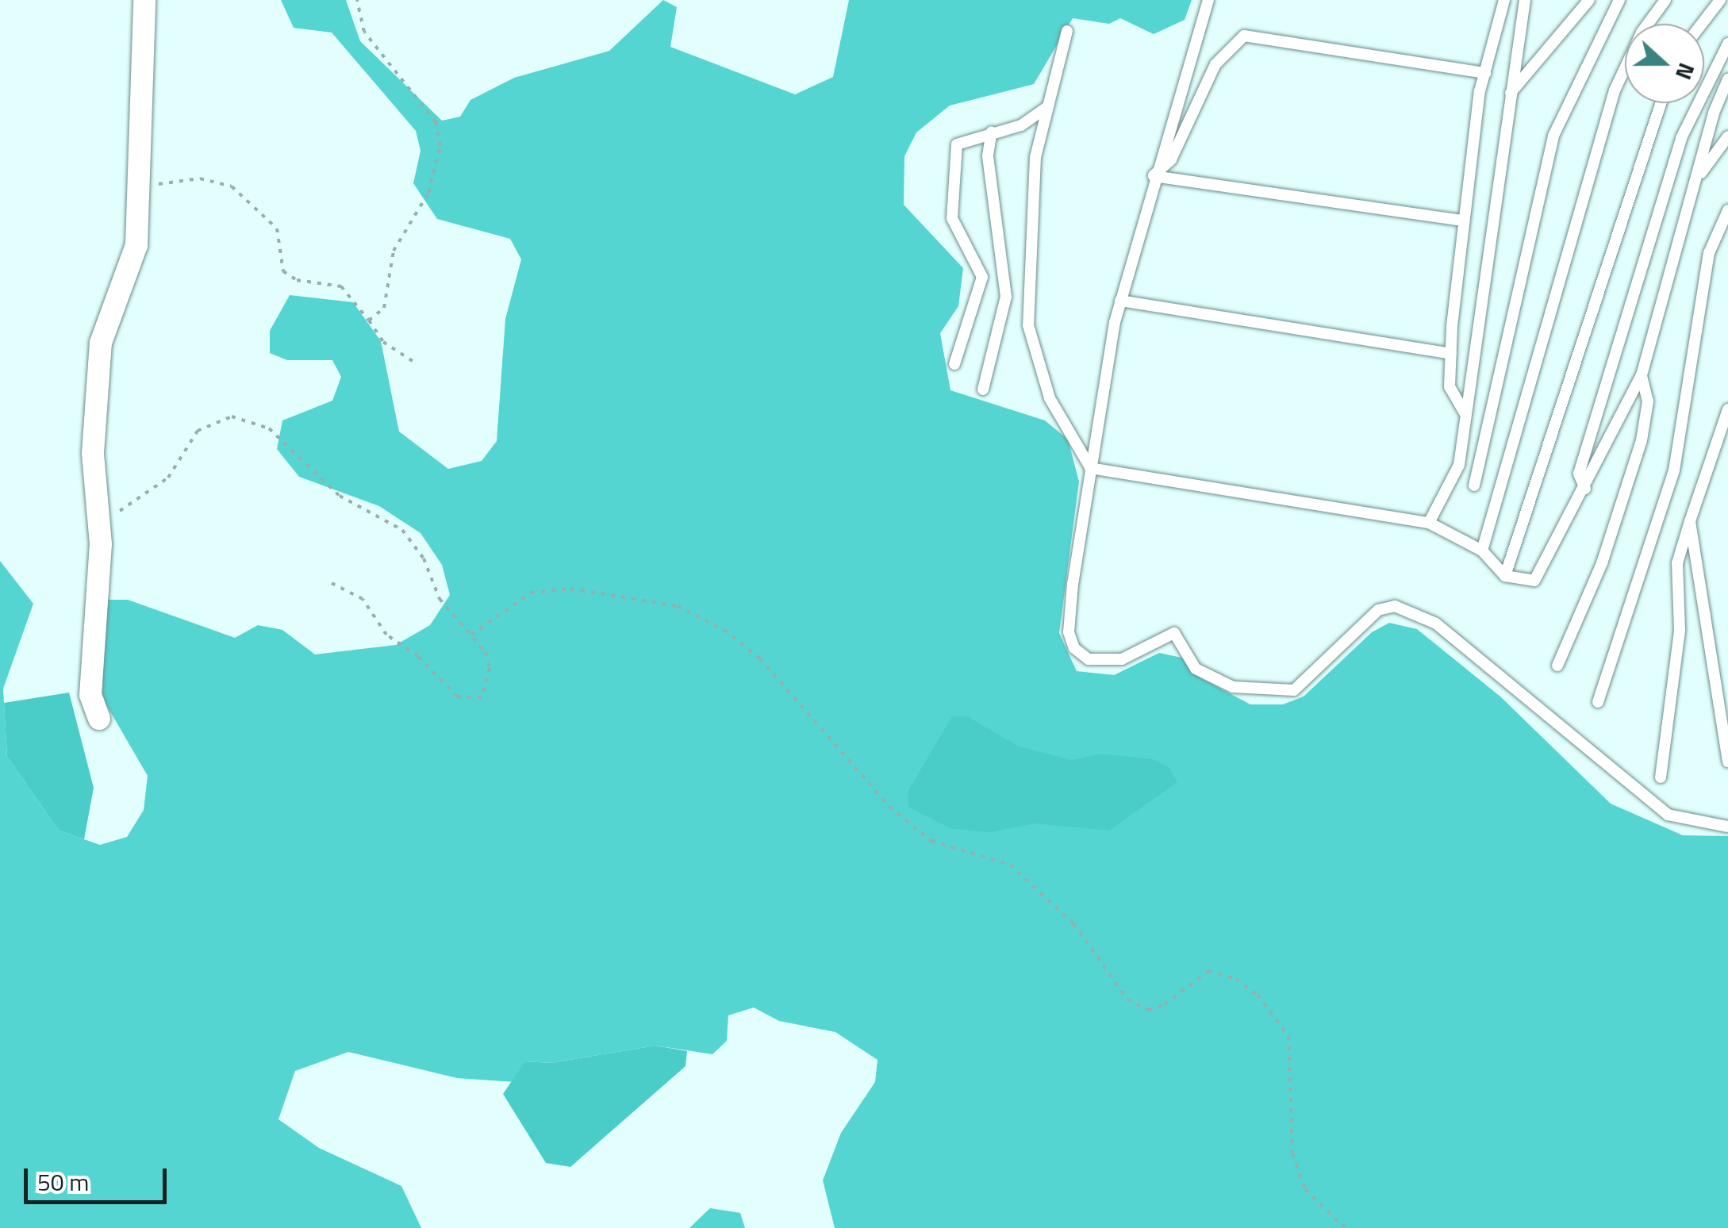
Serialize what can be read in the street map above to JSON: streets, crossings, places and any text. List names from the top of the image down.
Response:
{
  "scale_bar": "50 m",
  "north": "right"
}
